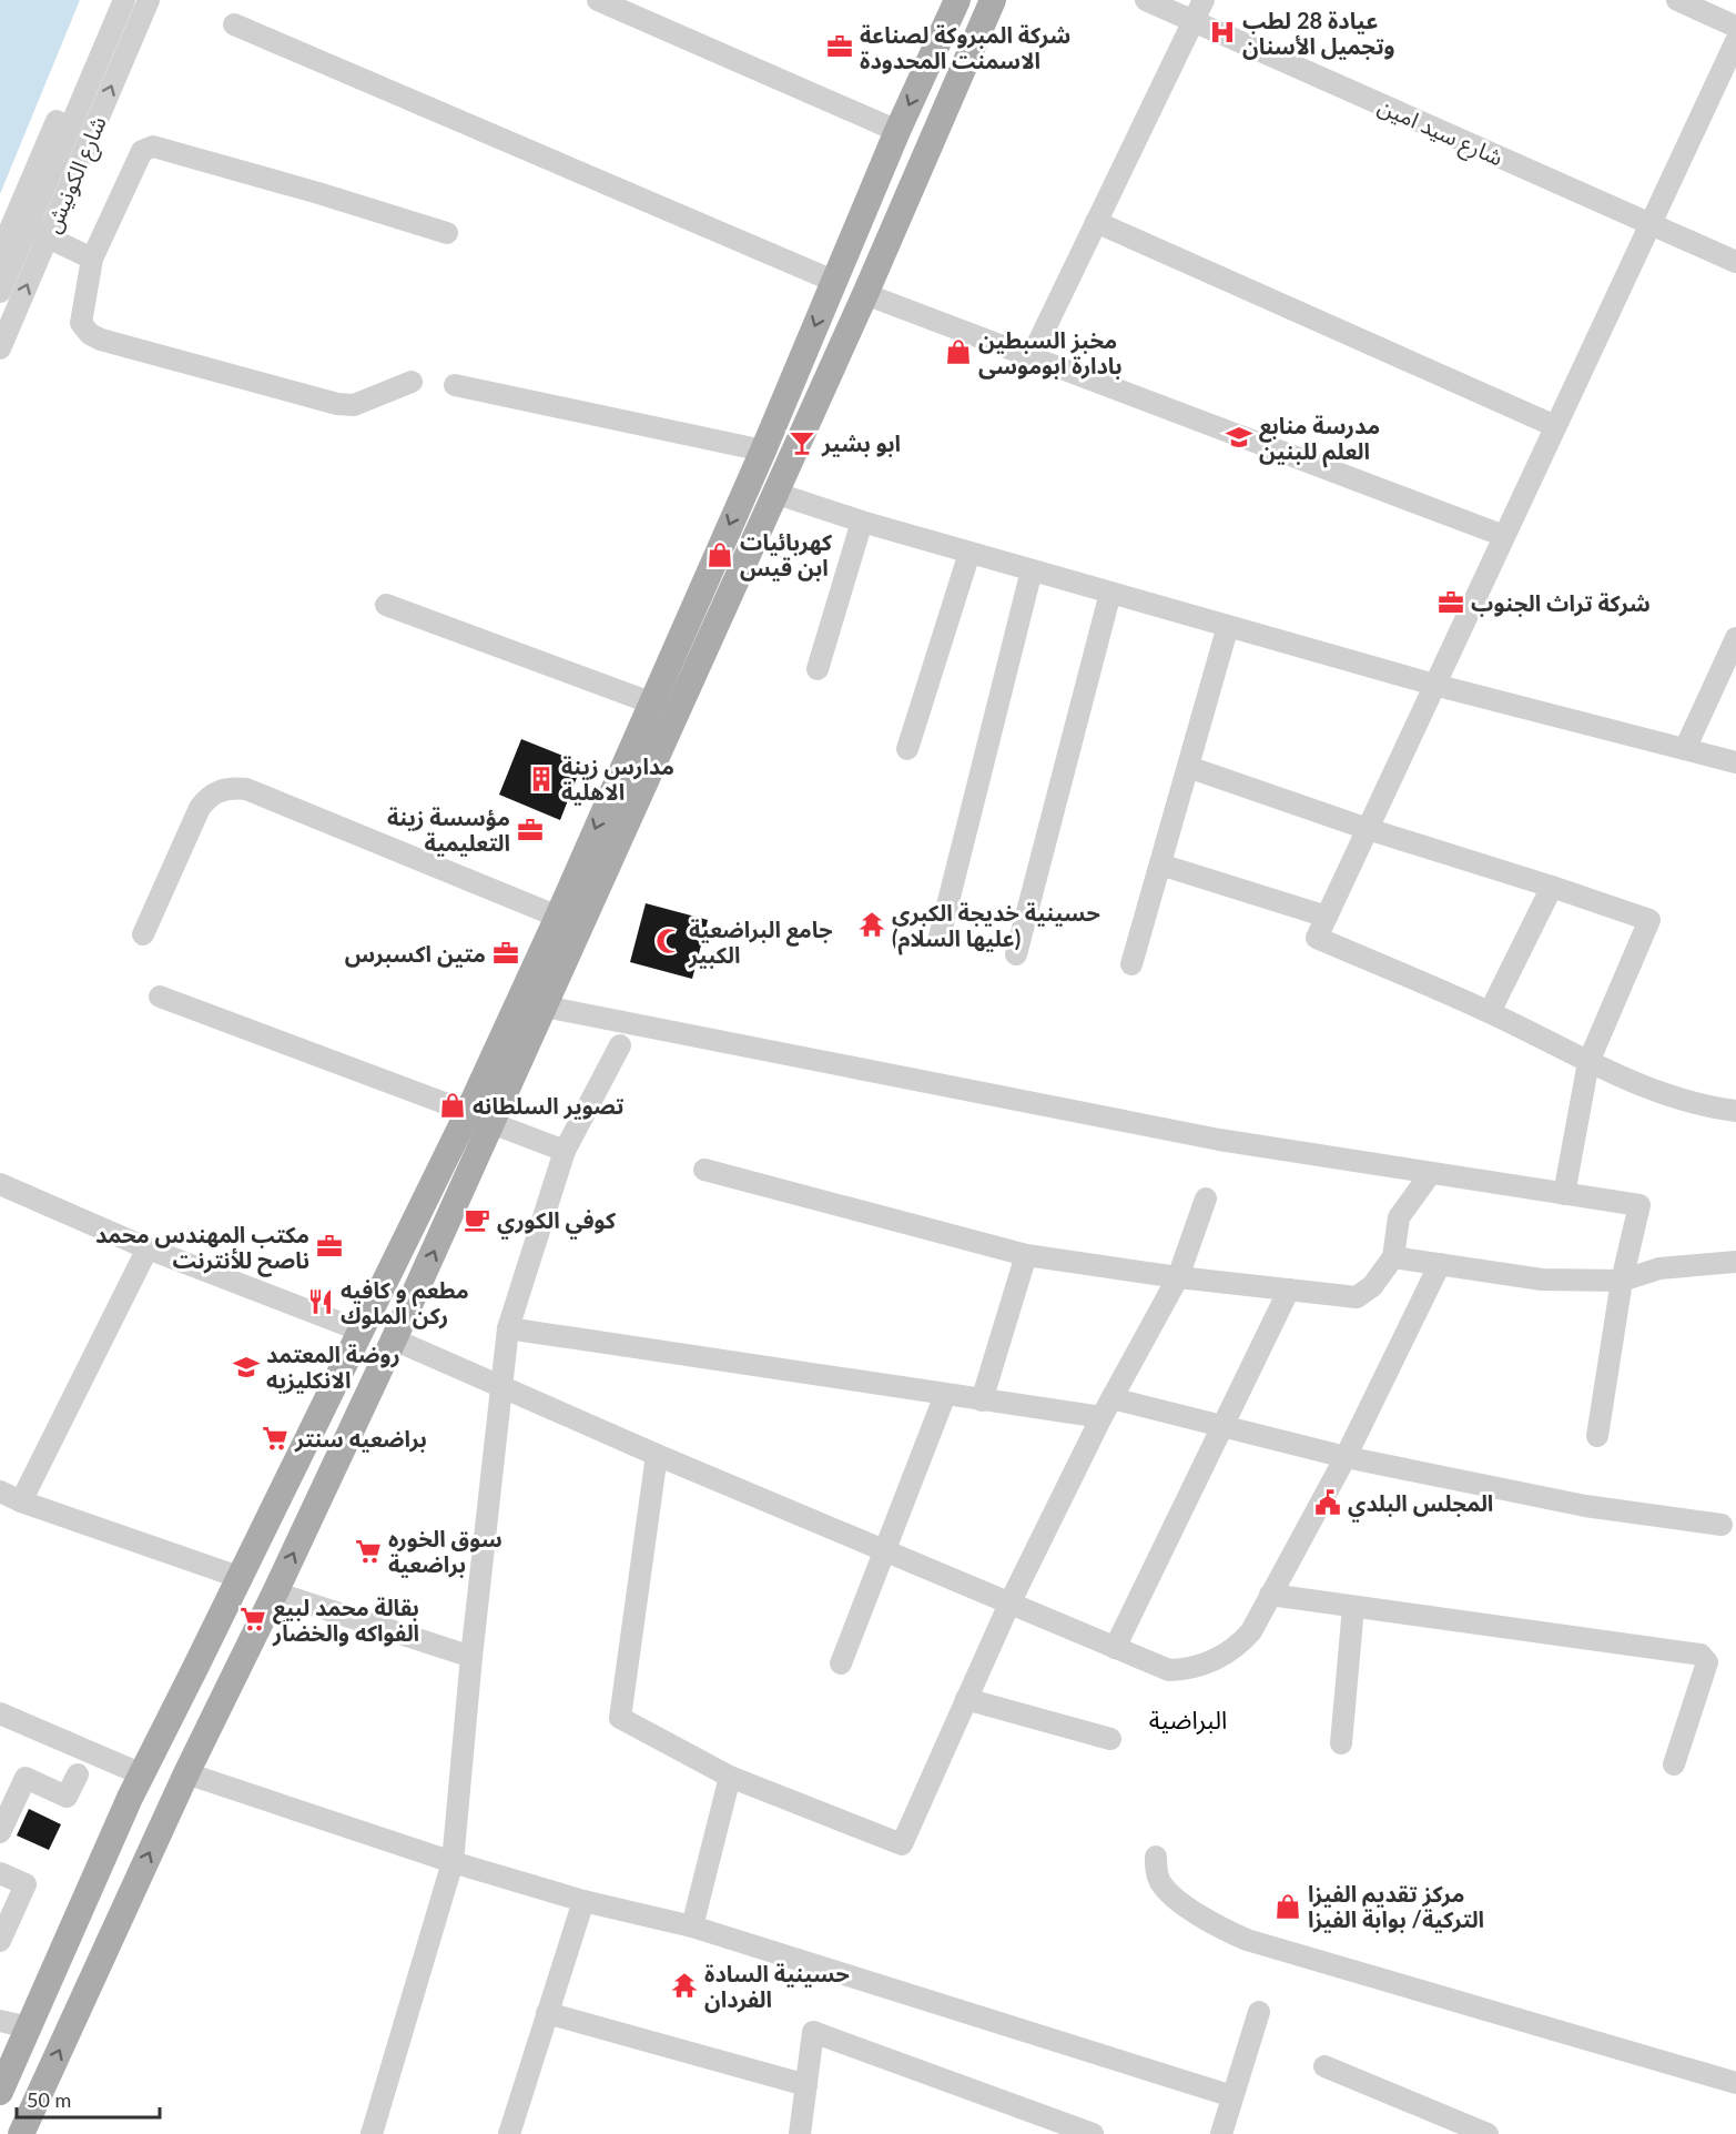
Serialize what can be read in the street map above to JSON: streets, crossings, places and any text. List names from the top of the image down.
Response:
{
  "streets": {
    "street": ["شارع سيد امين", "شارع الكونيش"]
  },
  "districts": ["البراضية"],
  "places": {
    "hospital": ["عيادة 28 لطب وتجميل الأسنان"],
    "office": [
      "شركة المبروكة لصناعة الاسمنت المحدودة",
      "شركة تراث الجنوب",
      "مؤسسة زينة التعليمية",
      "متين اكسبرس",
      "مكتب المهندس محمد ناصح للأنترنت"
    ],
    "shop": [
      "مخبز السبطين بادارة ابوموسى",
      "كهربائيات ابن قيس",
      "تصوير السلطانه",
      "مركز تقديم الفيزا التركية/ بوابة الفيزا"
    ],
    "school or university": ["مدرسة منابع العلم للبنين", "روضة المعتمد الانكليزيه"],
    "bar": ["ابو بشير"],
    "building": ["مدارس زينة الاهلية"],
    "temple": ["حسينية خديجة الكبرى (عليها السلام)", "حسينية السادة الفردان"],
    "mosque": ["جامع البراضعية الكبير"],
    "cafe": ["كوفي الكوري"],
    "restaurant": ["مطعم و كافيه ركن الملوك"],
    "supermarket": ["براضعيه سنتر", "سوق الخوره براضعية", "بقالة محمد لبيع الفواكه والخضار"],
    "public building": ["المجلس البلدي"]
  },
  "scale_bar": "50 m"
}
